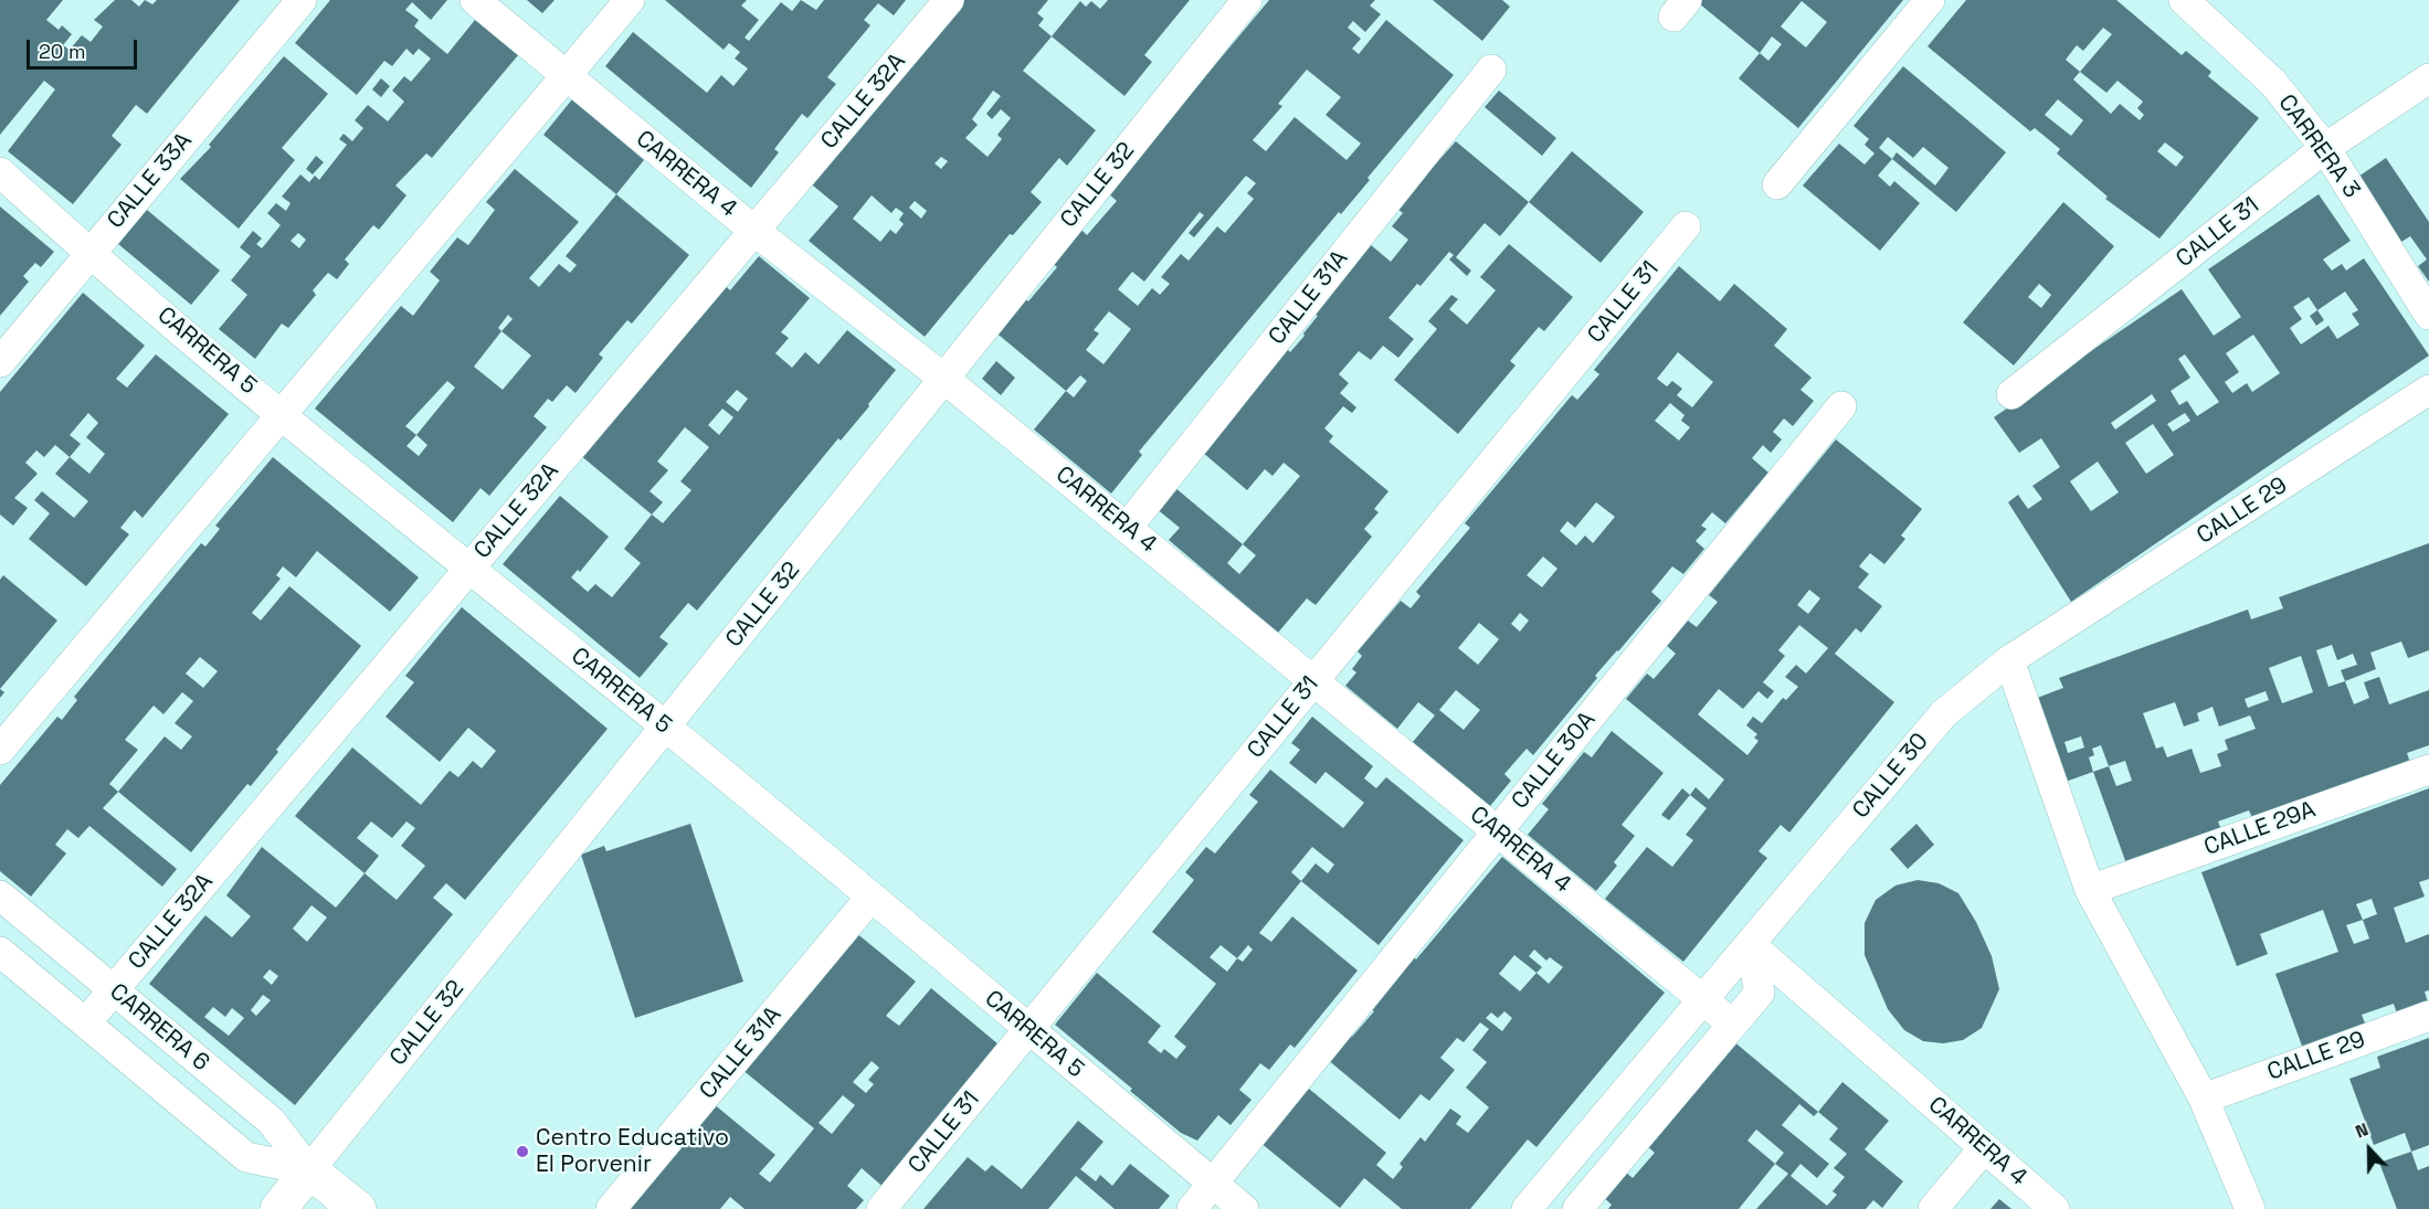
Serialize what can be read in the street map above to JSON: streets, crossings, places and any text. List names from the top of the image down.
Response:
{
  "streets": {
    "street": [
      "CALLE 32A",
      "CARRERA 3",
      "CARRERA 4",
      "CALLE 33A",
      "CALLE 32",
      "CALLE 31",
      "CALLE 31A",
      "CARRERA 5",
      "CALLE 29",
      "CALLE 30A",
      "CALLE 30",
      "CALLE 29A",
      "CARRERA 6"
    ]
  },
  "crossings": [
    ["CALLE 32A", "CARRERA 4"],
    ["CALLE 32A", "CARRERA 5"],
    ["CALLE 32A", "CARRERA 6"],
    ["CARRERA 3", "CALLE 31"],
    ["CARRERA 4", "CALLE 32"],
    ["CARRERA 4", "CALLE 31"],
    ["CARRERA 4", "CALLE 31A"],
    ["CARRERA 4", "CALLE 30A"],
    ["CARRERA 4", "CALLE 30"],
    ["CALLE 33A", "CARRERA 5"],
    ["CALLE 32", "CARRERA 5"],
    ["CALLE 32", "CARRERA 6"],
    ["CALLE 31", "CARRERA 5"],
    ["CALLE 31A", "CARRERA 5"],
    ["CARRERA 5", "CALLE 30A"],
    ["CALLE 29", "CALLE 30"]
  ],
  "places": ["Centro Educativo El Porvenir"],
  "scale_bar": "20 m",
  "north": "top"
}
